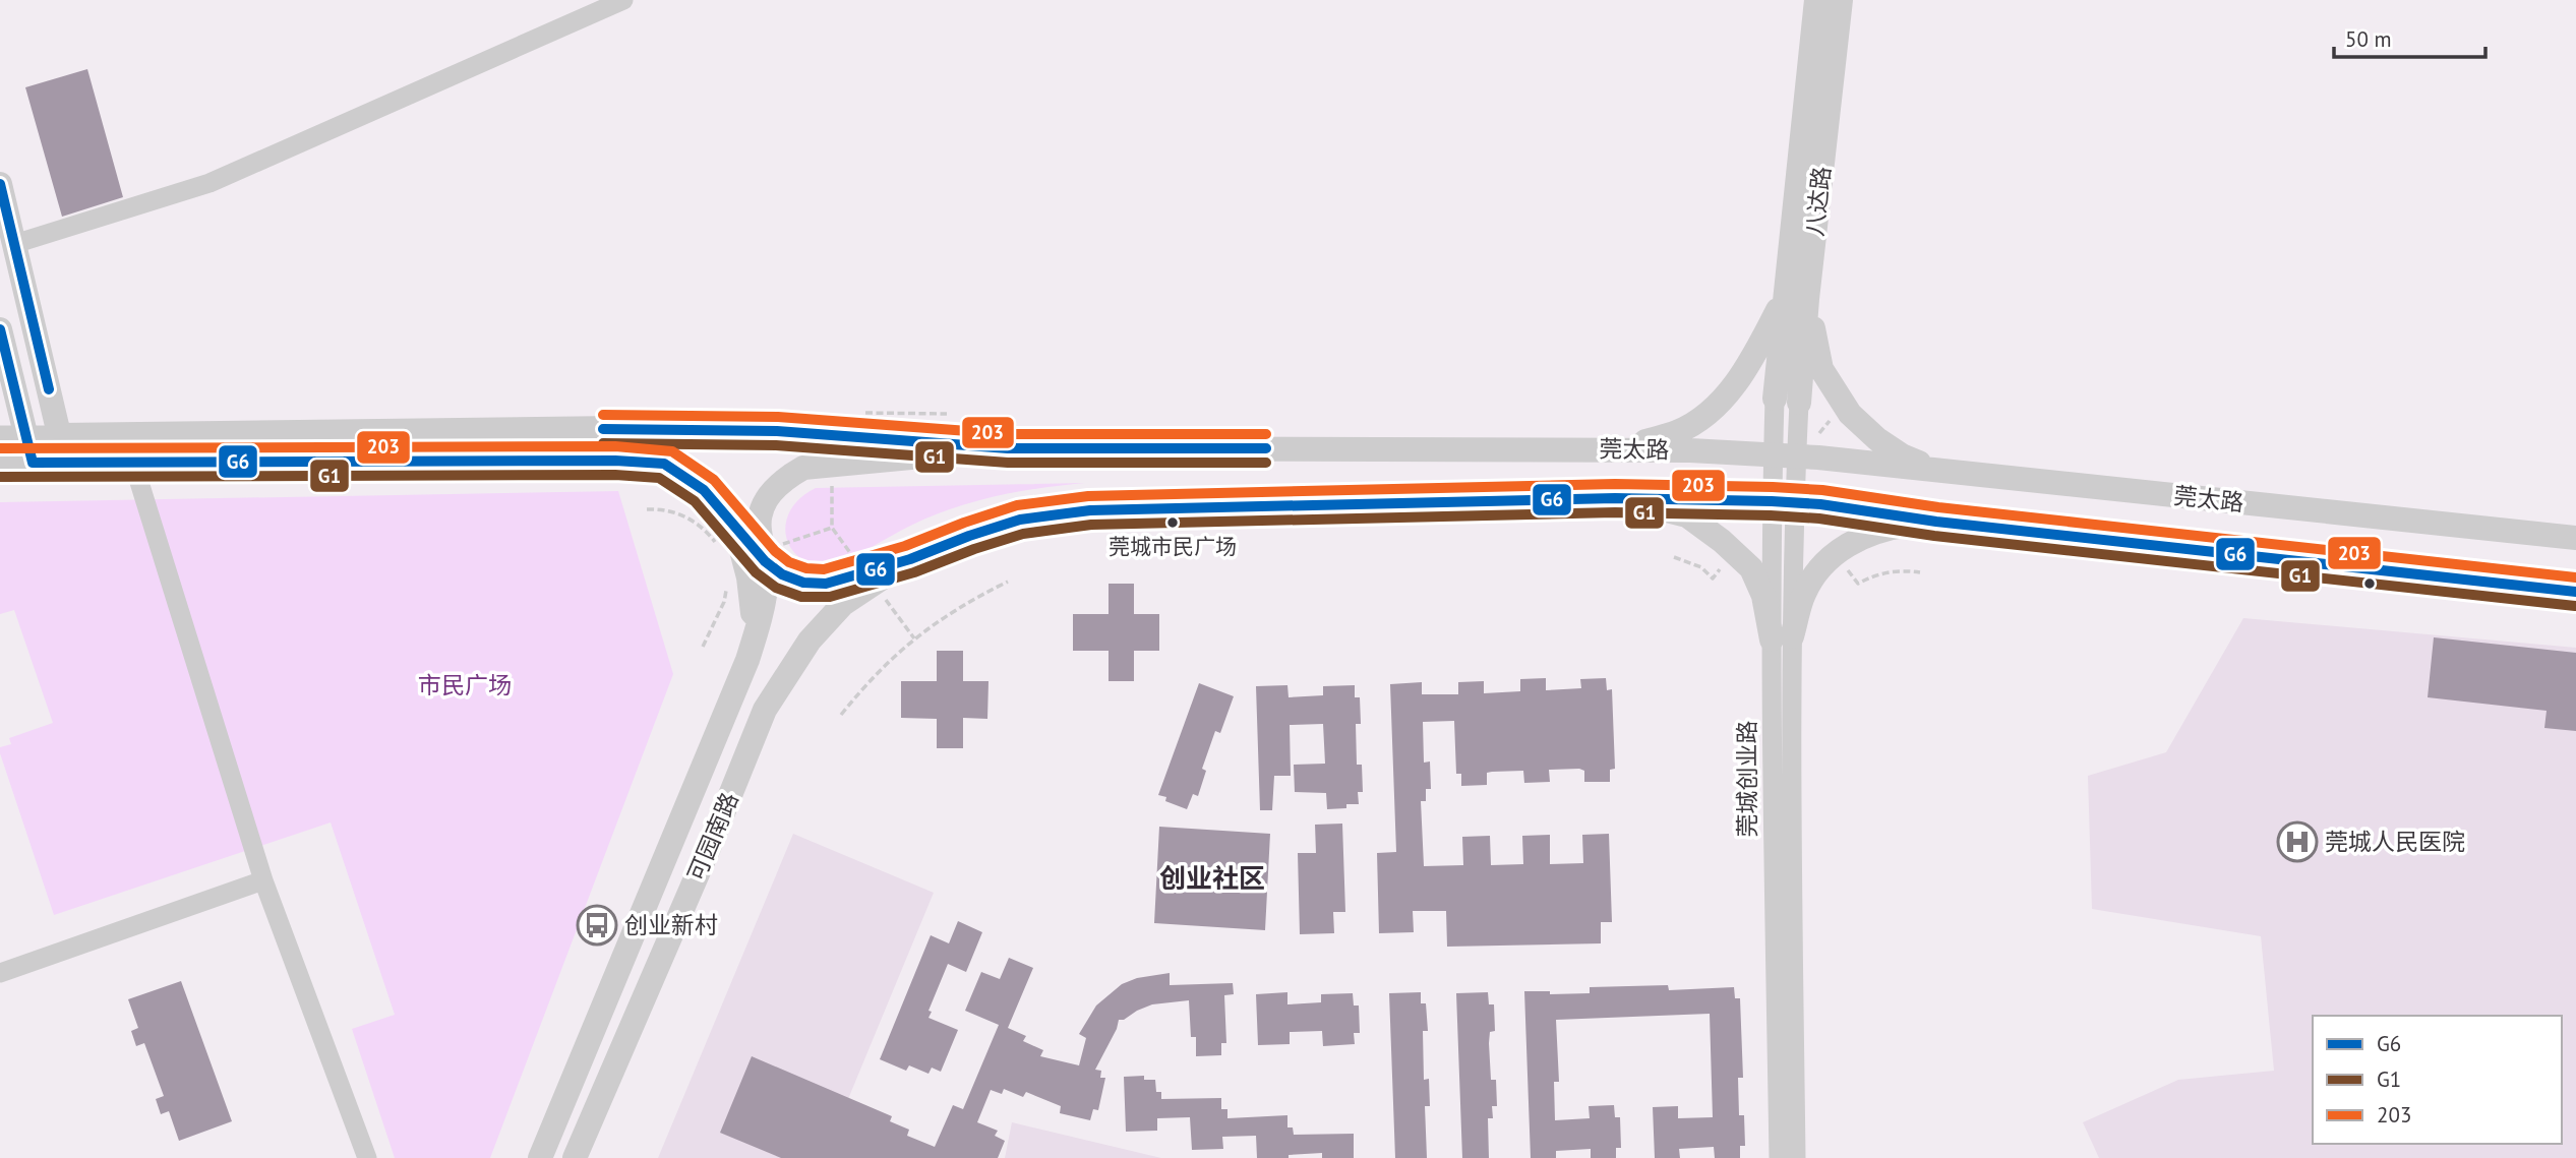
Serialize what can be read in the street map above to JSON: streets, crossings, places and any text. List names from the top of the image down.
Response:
{
  "streets": {
    "main road": ["八达路", "莞太路", "可园南路"],
    "street": ["莞城创业路"]
  },
  "crossings": [
    ["八达路", "莞城创业路"],
    ["莞太路", "莞城创业路"],
    ["莞太路", "可园南路"]
  ],
  "districts": ["创业社区"],
  "parks": ["市民广场"],
  "places": {
    "other": ["莞城市民广场"],
    "hospital": ["莞城人民医院"],
    "bus stop": ["创业新村"]
  },
  "lines": ["transit line G6", "transit line 203", "transit line G1"],
  "legend": ["G6", "G1", "203"],
  "scale_bar": "50 m"
}
